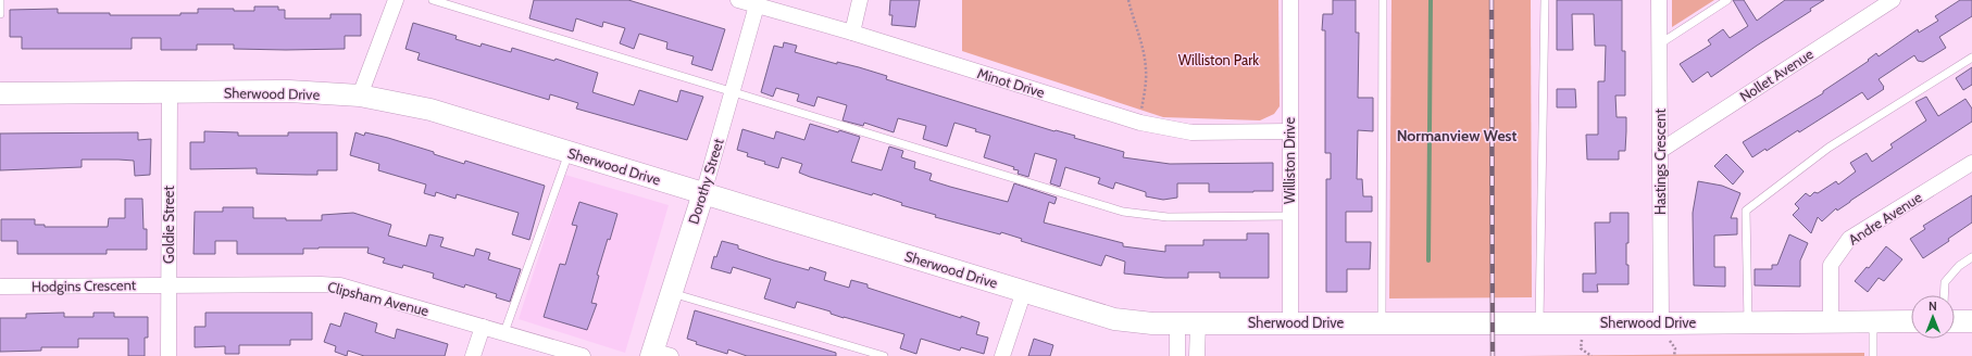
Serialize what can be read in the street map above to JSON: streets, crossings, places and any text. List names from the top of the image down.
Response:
{
  "streets": {
    "street": [
      "Nollet Avenue",
      "Minot Drive",
      "Sherwood Drive",
      "Williston Drive",
      "Hastings Crescent",
      "Dorothy Street",
      "Andre Avenue",
      "Goldie Street",
      "Hodgins Crescent",
      "Clipsham Avenue"
    ]
  },
  "crossings": [
    ["Nollet Avenue", "Hastings Crescent"],
    ["Minot Drive", "Williston Drive"],
    ["Minot Drive", "Dorothy Street"],
    ["Sherwood Drive", "Williston Drive"],
    ["Sherwood Drive", "Hastings Crescent"],
    ["Sherwood Drive", "Dorothy Street"],
    ["Sherwood Drive", "Andre Avenue"],
    ["Sherwood Drive", "Goldie Street"],
    ["Goldie Street", "Hodgins Crescent"],
    ["Goldie Street", "Clipsham Avenue"],
    ["Hodgins Crescent", "Clipsham Avenue"]
  ],
  "districts": ["Normanview West"],
  "parks": ["Williston Park"],
  "north": "top"
}
